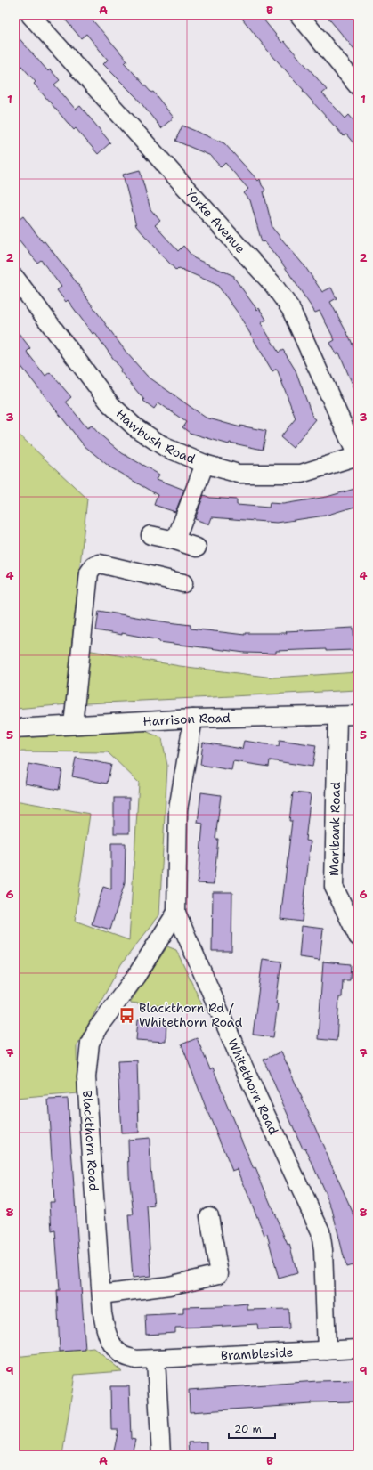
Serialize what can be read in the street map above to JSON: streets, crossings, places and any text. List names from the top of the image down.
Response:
{
  "streets": {
    "street": [
      "Yorke Avenue",
      "Hawbush Road",
      "Harrison Road",
      "Marlbank Road",
      "Whitethorn Road",
      "Blackthorn Road",
      "Brambleside"
    ]
  },
  "crossings": [
    ["Yorke Avenue", "Hawbush Road"],
    ["Harrison Road", "Marlbank Road"],
    ["Harrison Road", "Whitethorn Road"],
    ["Whitethorn Road", "Blackthorn Road"],
    ["Whitethorn Road", "Brambleside"],
    ["Blackthorn Road", "Brambleside"]
  ],
  "places": {
    "bus stop": ["Blackthorn Rd / Whitethorn Road"]
  },
  "scale_bar": "20 m",
  "grid": {
    "columns": ["A", "B"],
    "rows": [
      "1",
      "2",
      "3",
      "4",
      "5",
      "6",
      "7",
      "8",
      "9"
    ]
  }
}
